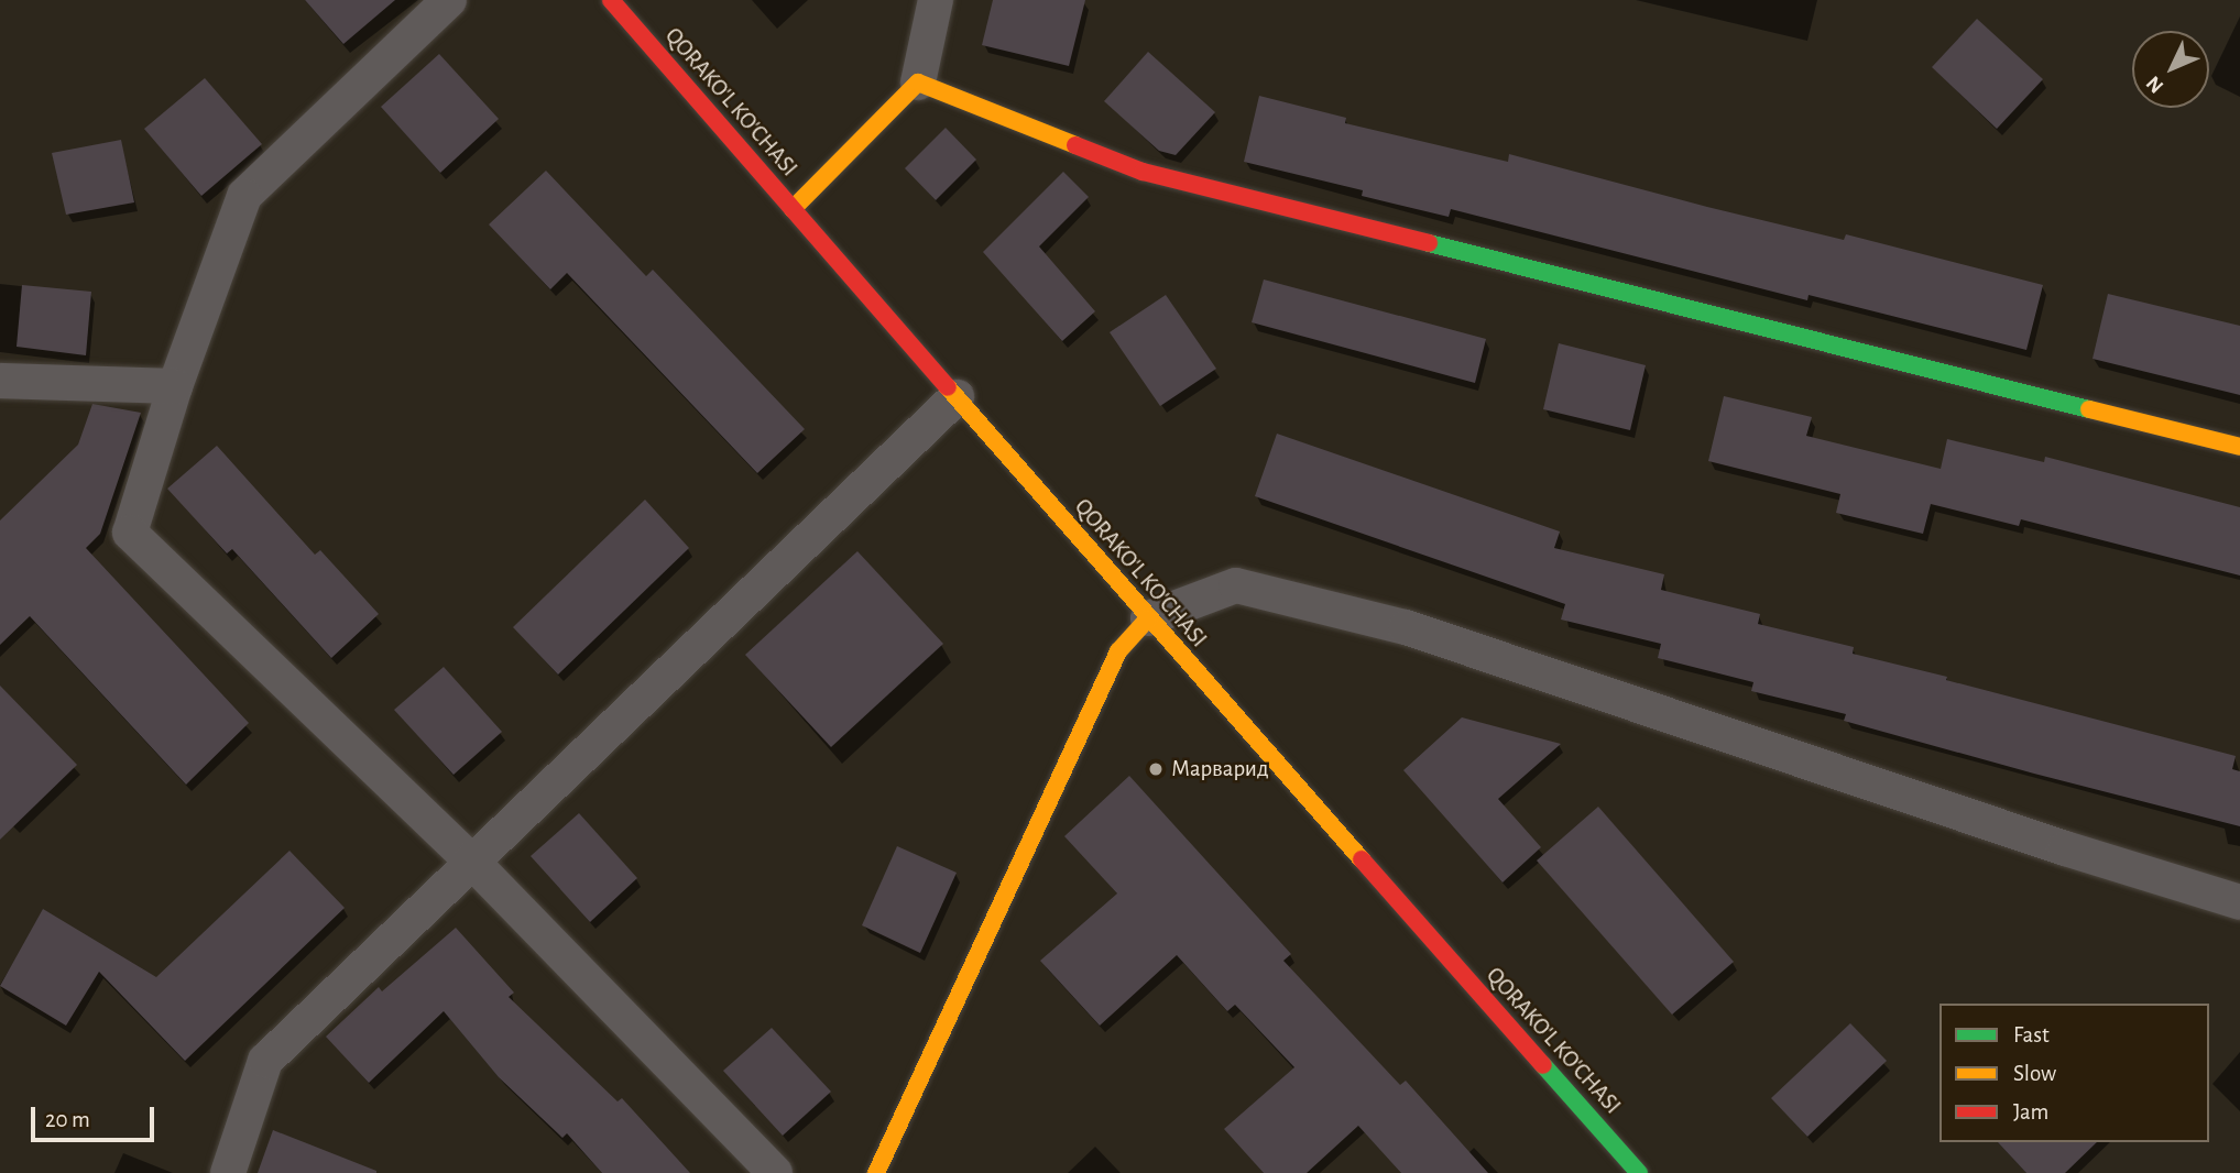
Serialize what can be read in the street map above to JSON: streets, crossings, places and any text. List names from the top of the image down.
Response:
{
  "streets": {
    "street": ["QORAKO'L KO'CHASI"]
  },
  "places": ["Марварид"],
  "legend": ["Fast", "Slow", "Jam"],
  "scale_bar": "20 m",
  "north": "bottom left"
}
